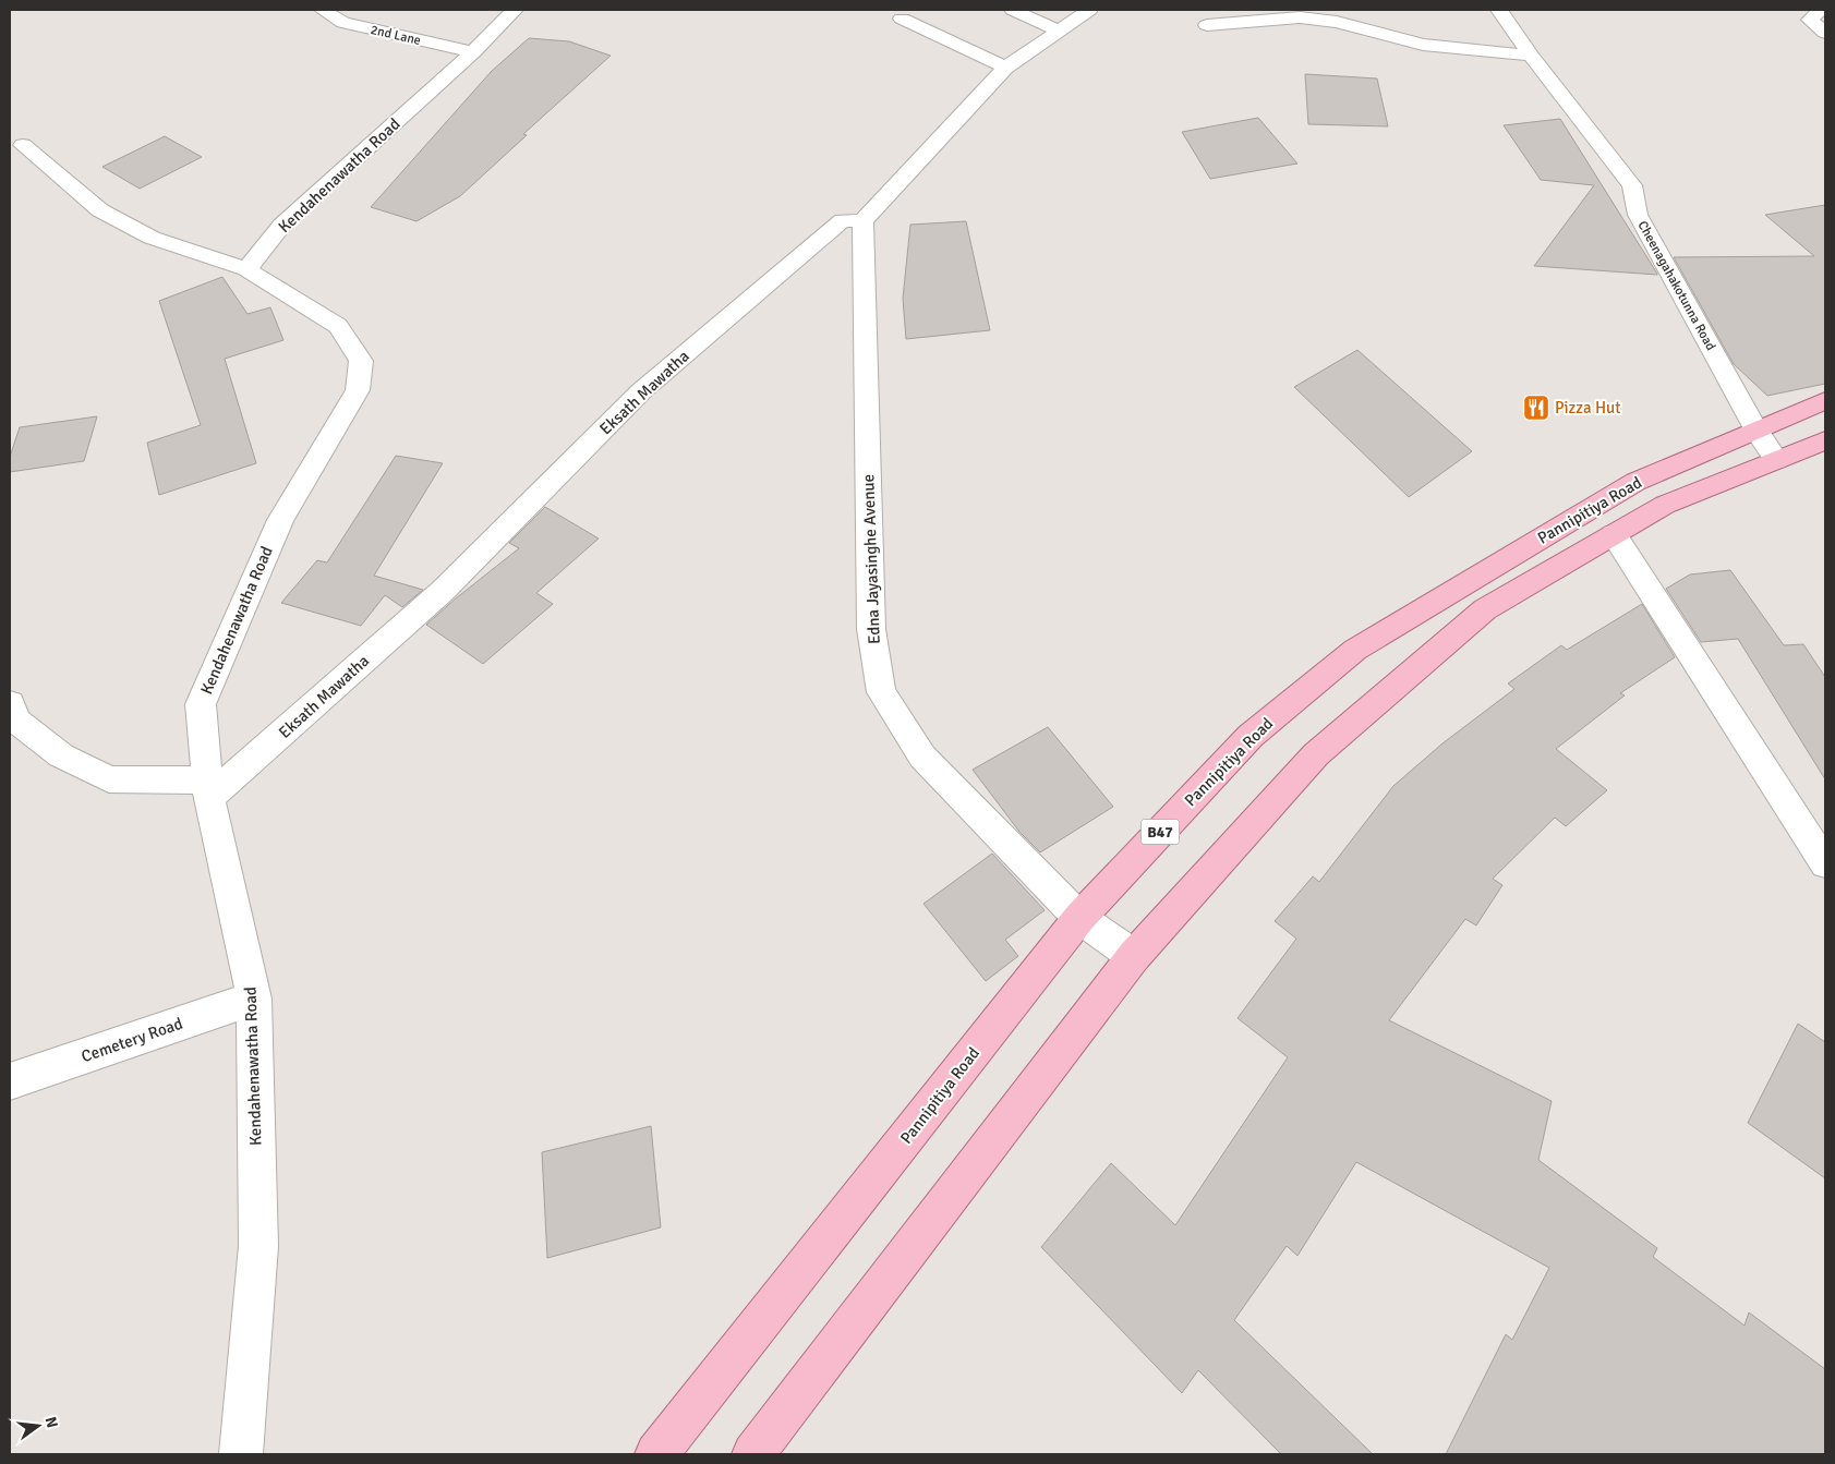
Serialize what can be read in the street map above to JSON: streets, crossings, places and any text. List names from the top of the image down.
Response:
{
  "streets": {
    "main road": ["Pannipitiya Road", "B47"],
    "street": [
      "2nd Lane",
      "Kendahenawatha Road",
      "Cheenagahakotunna Road",
      "Eksath Mawatha",
      "Edna Jayasinghe Avenue",
      "Cemetery Road"
    ]
  },
  "crossings": [
    ["2nd Lane", "Kendahenawatha Road"],
    ["Kendahenawatha Road", "Eksath Mawatha"],
    ["Kendahenawatha Road", "Cemetery Road"],
    ["Cheenagahakotunna Road", "Pannipitiya Road"],
    ["Eksath Mawatha", "Edna Jayasinghe Avenue"],
    ["Pannipitiya Road", "Edna Jayasinghe Avenue"]
  ],
  "places": {
    "restaurant": ["Pizza Hut"]
  },
  "north": "right"
}
